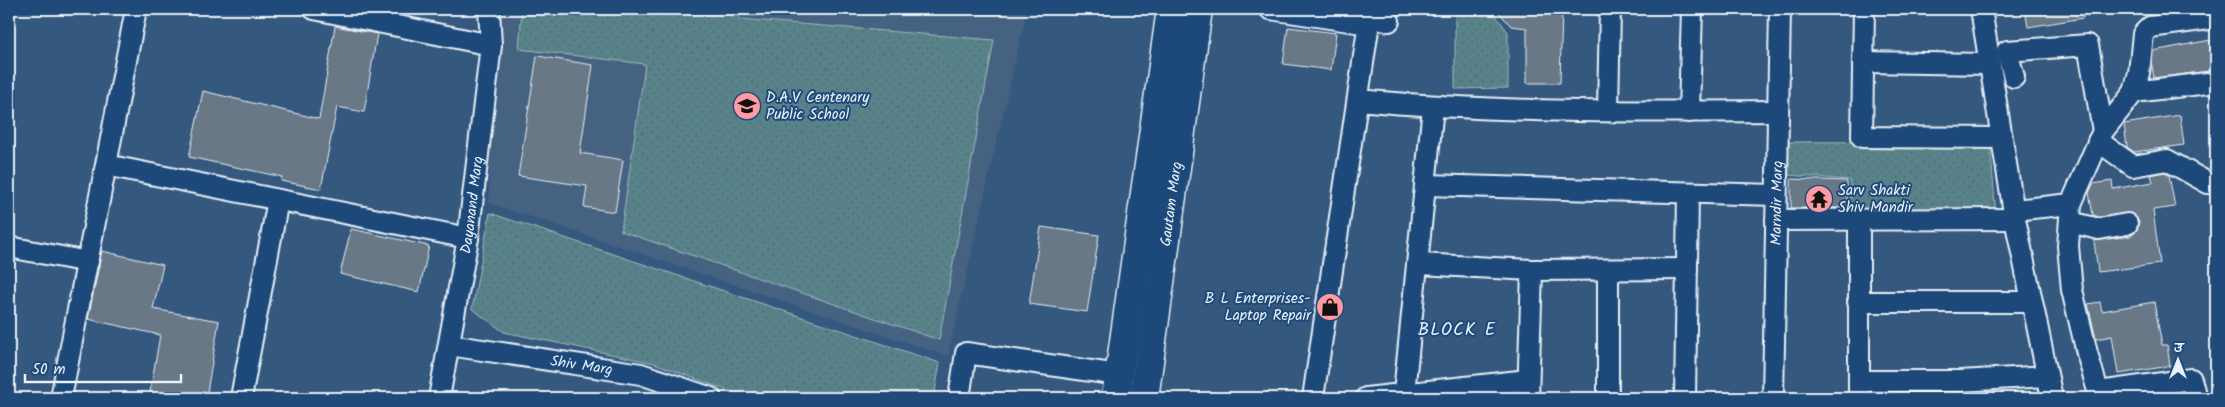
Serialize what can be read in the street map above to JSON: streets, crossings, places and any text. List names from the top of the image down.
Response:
{
  "streets": {
    "street": [
      "Gautam Marg",
      "Dayanand Marg",
      "Marndir Marg",
      "Shiv Marg"
    ]
  },
  "crossings": [
    ["Dayanand Marg", "Shiv Marg"]
  ],
  "districts": ["BLOCK E"],
  "places": {
    "school or university": ["D.A.V Centenary Public School"],
    "temple": ["Sarv Shakti Shiv Mandir"],
    "shop": ["B L Enterprises- Laptop Repair"]
  },
  "scale_bar": "50 m",
  "north": "top"
}
